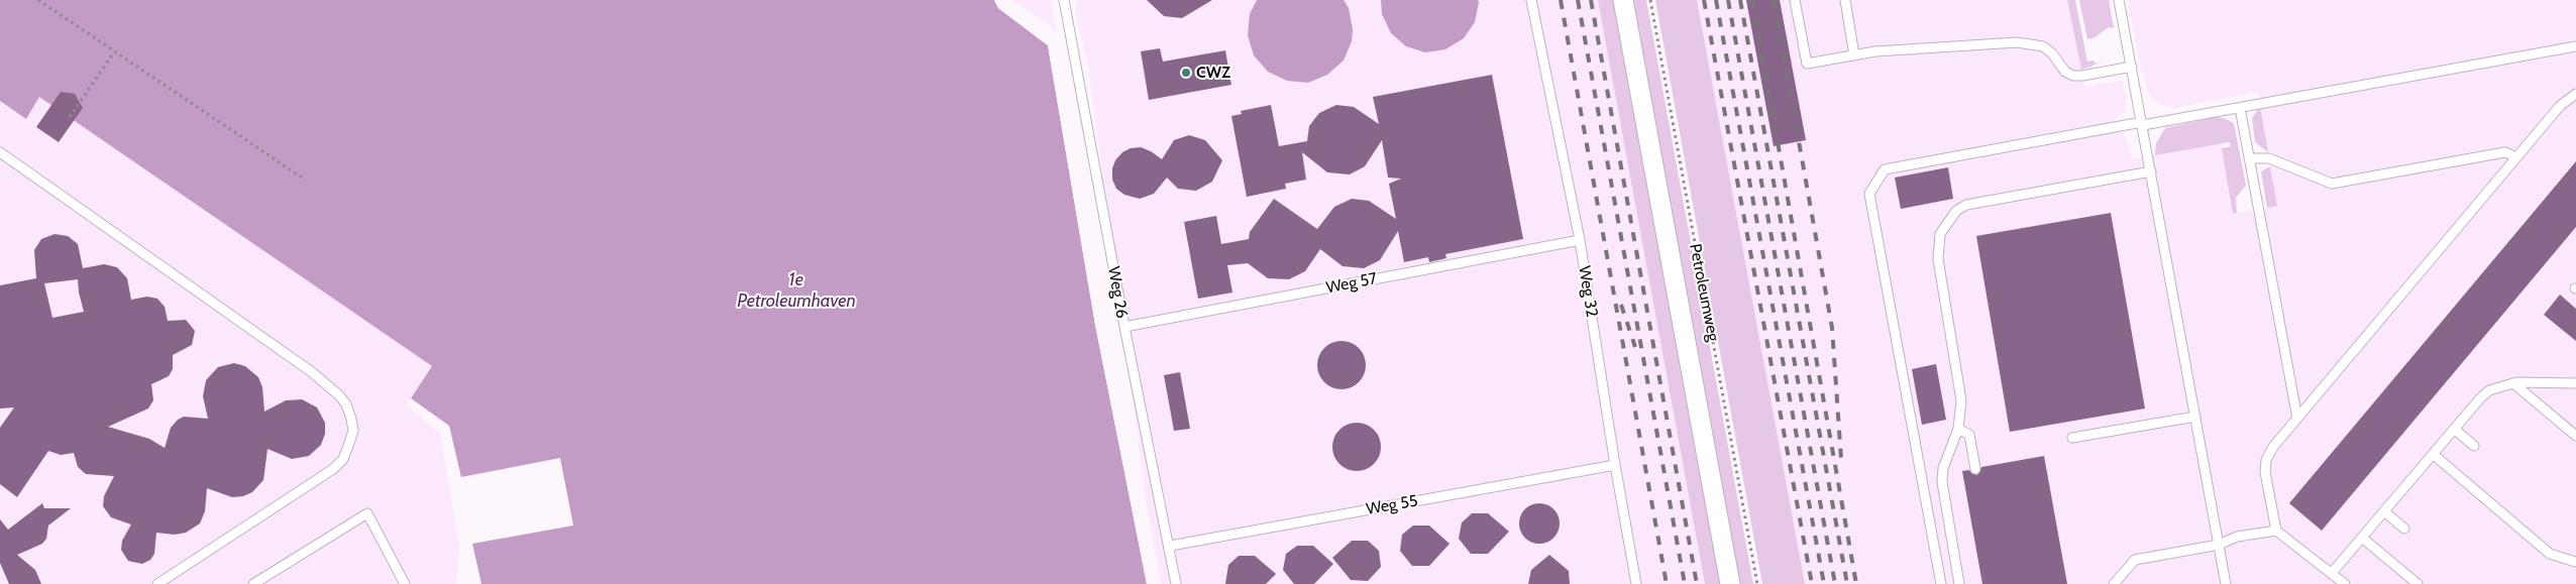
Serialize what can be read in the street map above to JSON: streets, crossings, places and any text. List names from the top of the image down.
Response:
{
  "streets": {
    "street": ["Petroleumweg"],
    "lane": [
      "Weg 57",
      "Weg 32",
      "Weg 26",
      "Weg 55"
    ]
  },
  "crossings": [
    ["Weg 57", "Weg 32"],
    ["Weg 57", "Weg 26"],
    ["Weg 32", "Weg 55"],
    ["Weg 26", "Weg 55"]
  ],
  "water": ["1e Petroleumhaven"],
  "places": ["CWZ"]
}
